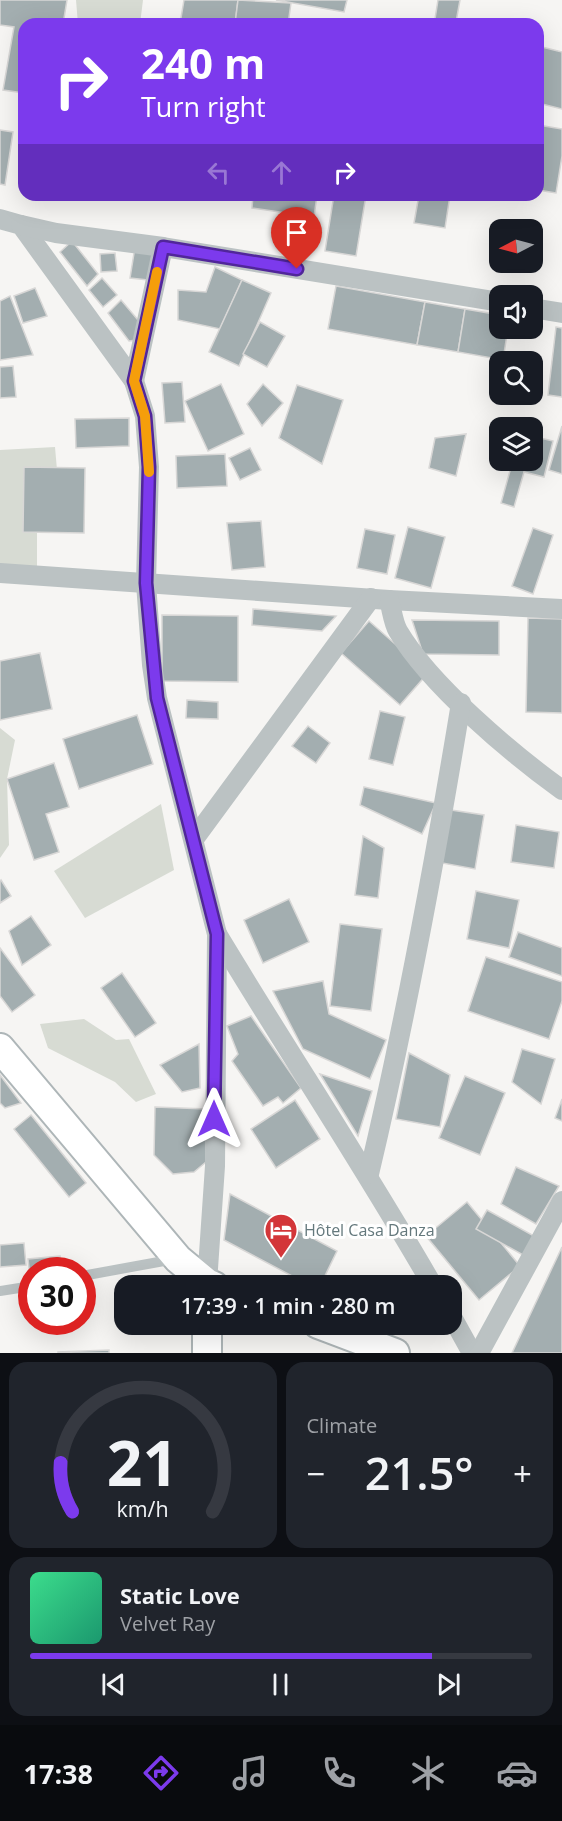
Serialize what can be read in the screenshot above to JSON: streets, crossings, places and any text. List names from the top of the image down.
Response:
{
  "places": {
    "hotel": ["Hôtel Casa Danza"]
  },
  "north": "left",
  "page": {
    "turn": ["240 m", "Turn right"],
    "limit": "30",
    "trip": "17:39 · 1 min · 280 m",
    "tile": "Climate",
    "heat": ["−", "21.5°", "+"],
    "song": ["Static Love", "Velvet Ray"],
    "tabs": "17:38",
    "gauge": ["21", "km/h"]
  }
}
